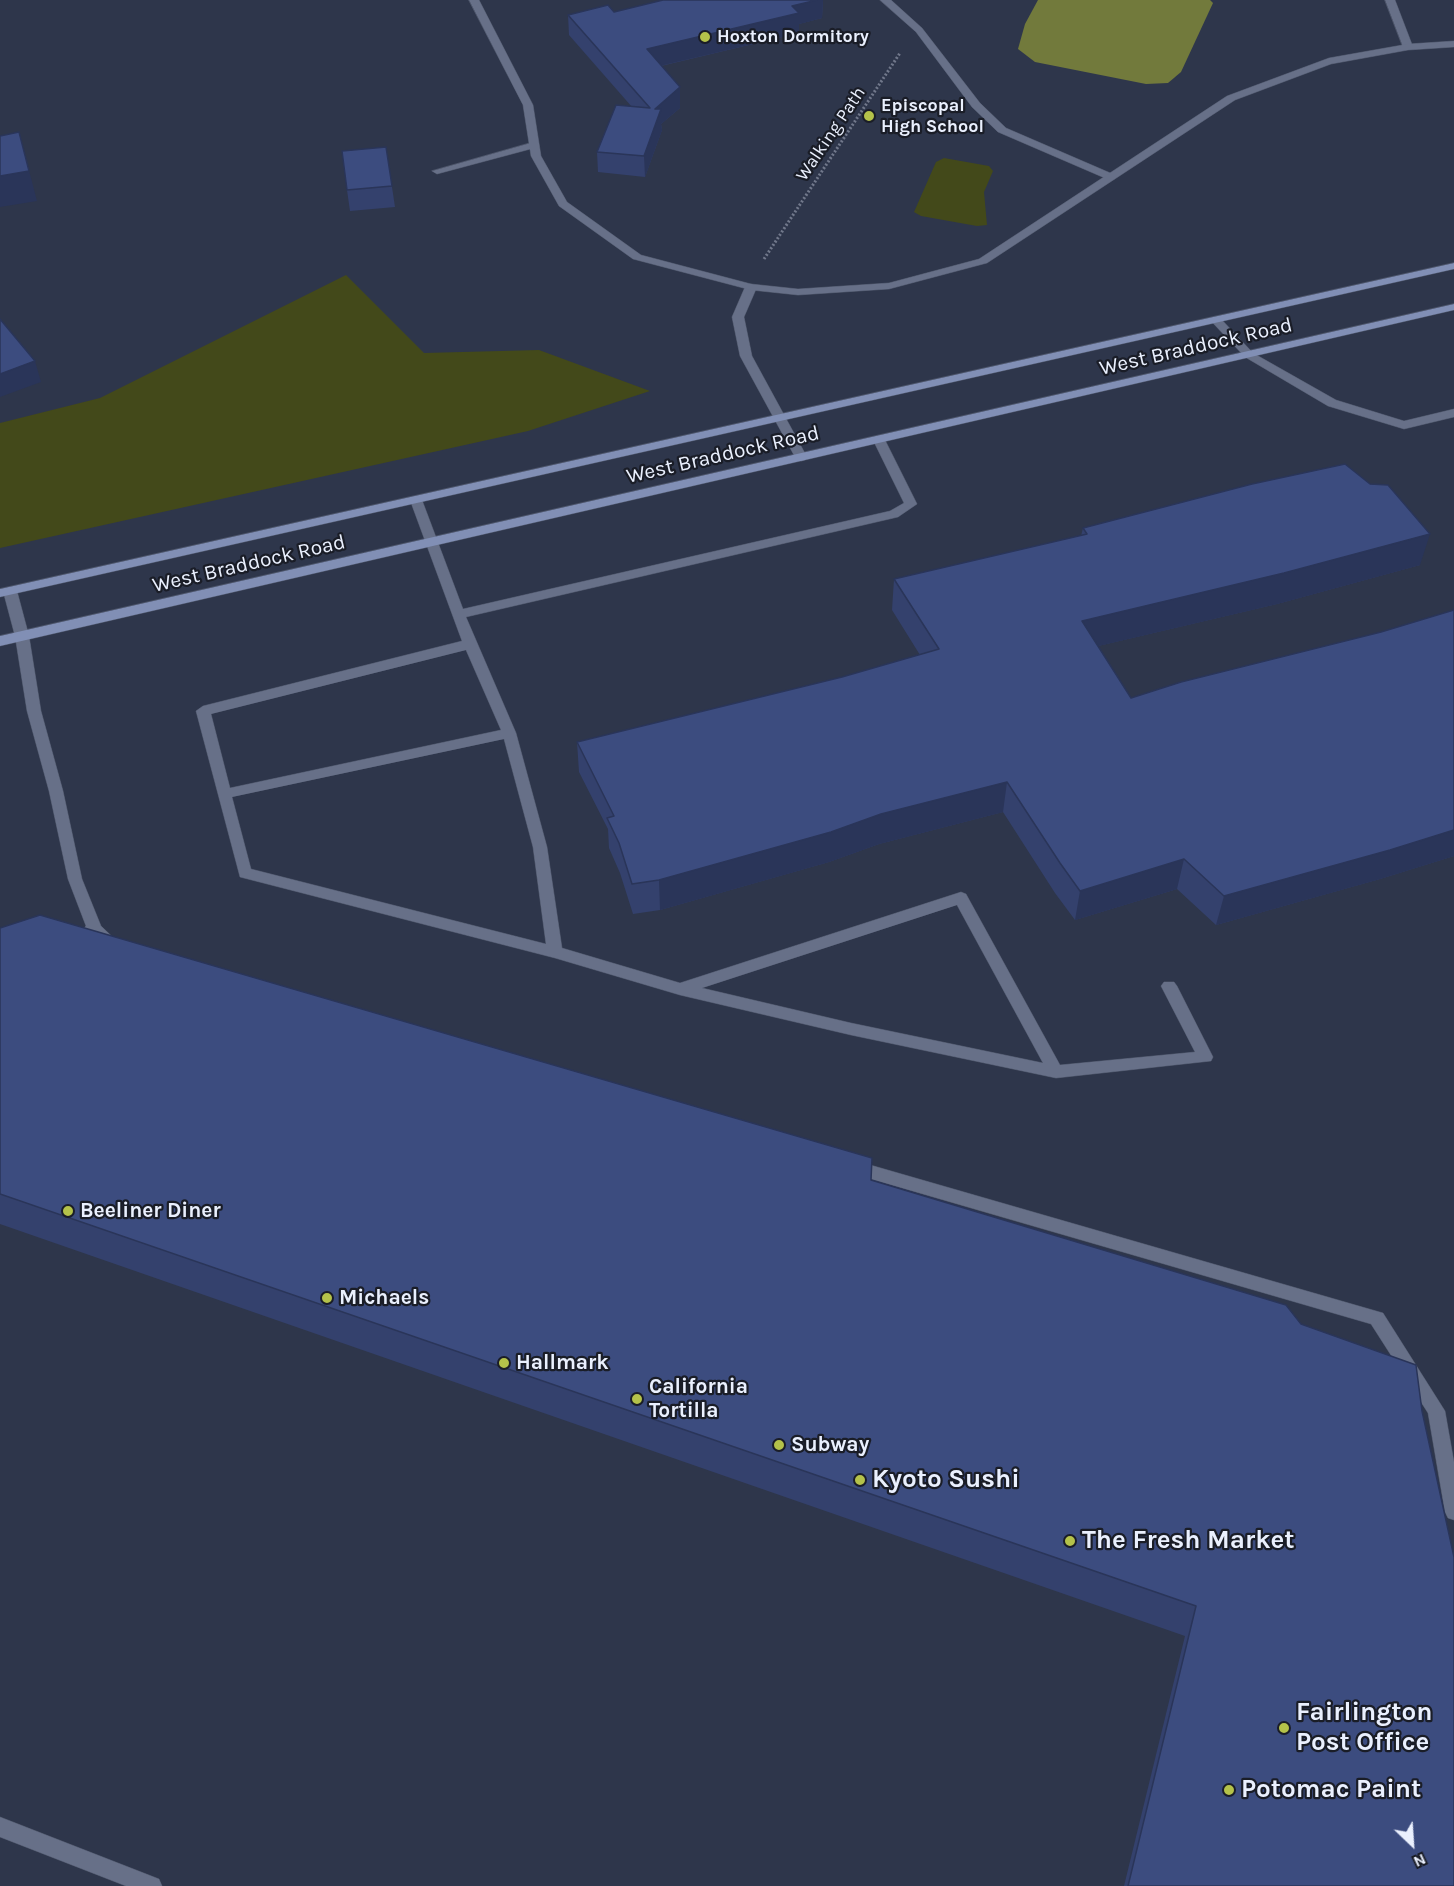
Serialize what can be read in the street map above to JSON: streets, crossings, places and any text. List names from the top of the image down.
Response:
{
  "streets": {
    "main road": ["West Braddock Road"],
    "path": ["Walking Path"]
  },
  "places": [
    "Hoxton Dormitory",
    "Episcopal High School",
    "Beeliner Diner",
    "Michaels",
    "Hallmark",
    "California Tortilla",
    "Subway",
    "Kyoto Sushi",
    "The Fresh Market",
    "Fairlington Post Office",
    "Potomac Paint"
  ],
  "north": "bottom right"
}
